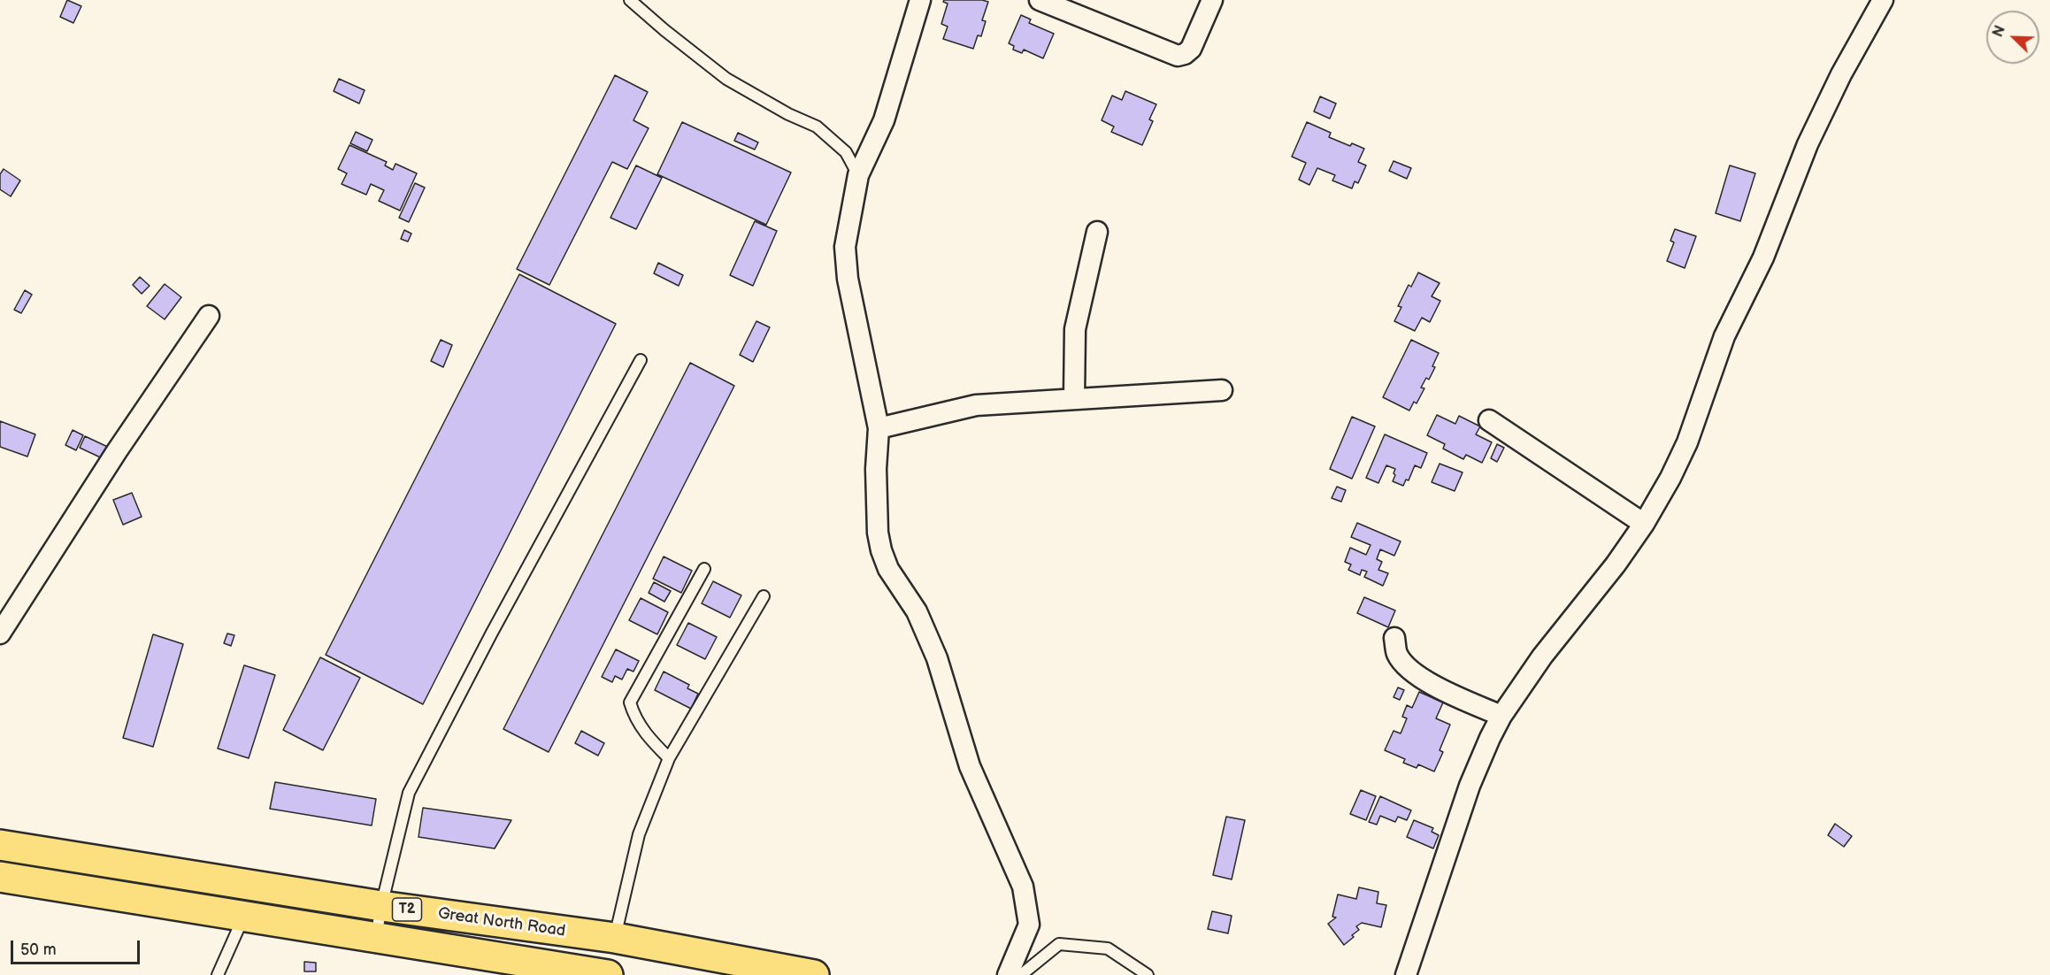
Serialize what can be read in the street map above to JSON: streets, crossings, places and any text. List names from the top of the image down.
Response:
{
  "streets": {
    "highway": ["T2", "Great North Road"]
  },
  "scale_bar": "50 m",
  "north": "top left"
}
